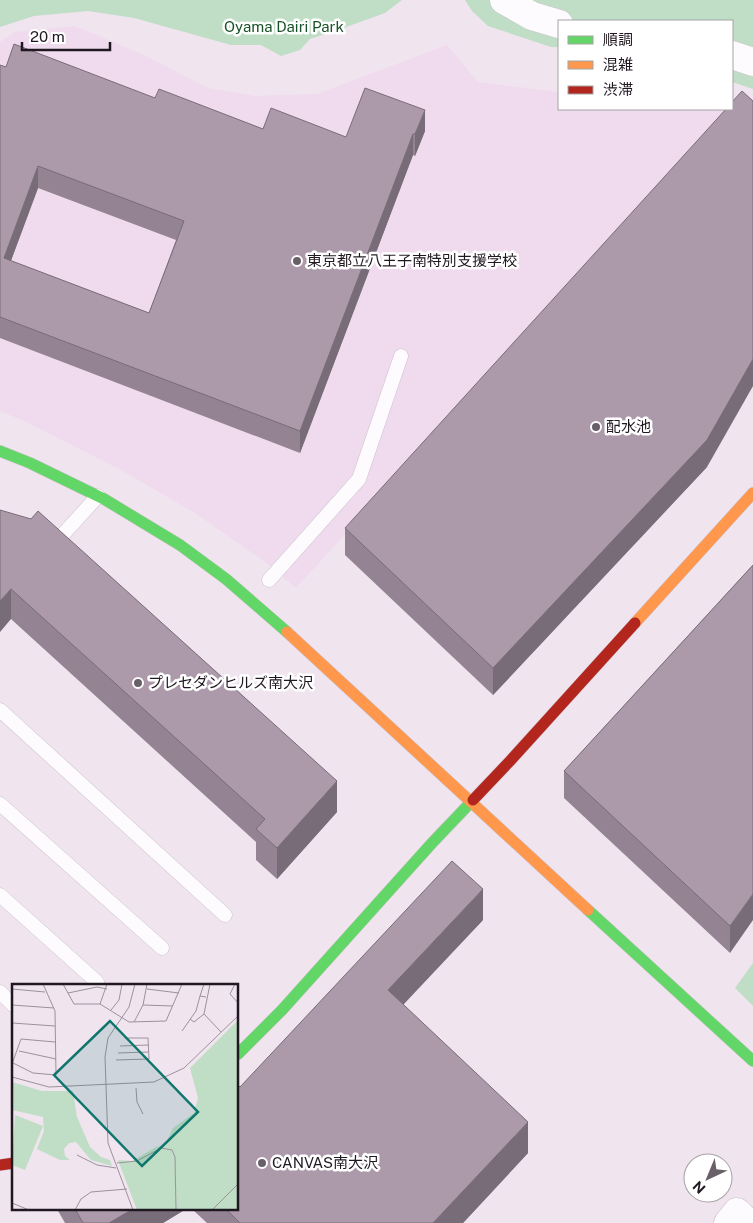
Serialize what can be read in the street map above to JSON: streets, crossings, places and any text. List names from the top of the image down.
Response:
{
  "parks": ["Oyama Dairi Park"],
  "places": [
    "東京都立八王子南特別支援学校",
    "配水池",
    "プレセダンヒルズ南大沢",
    "CANVAS南大沢"
  ],
  "legend": ["順調", "混雑", "渋滞"],
  "scale_bar": "20 m",
  "north": "bottom left"
}
